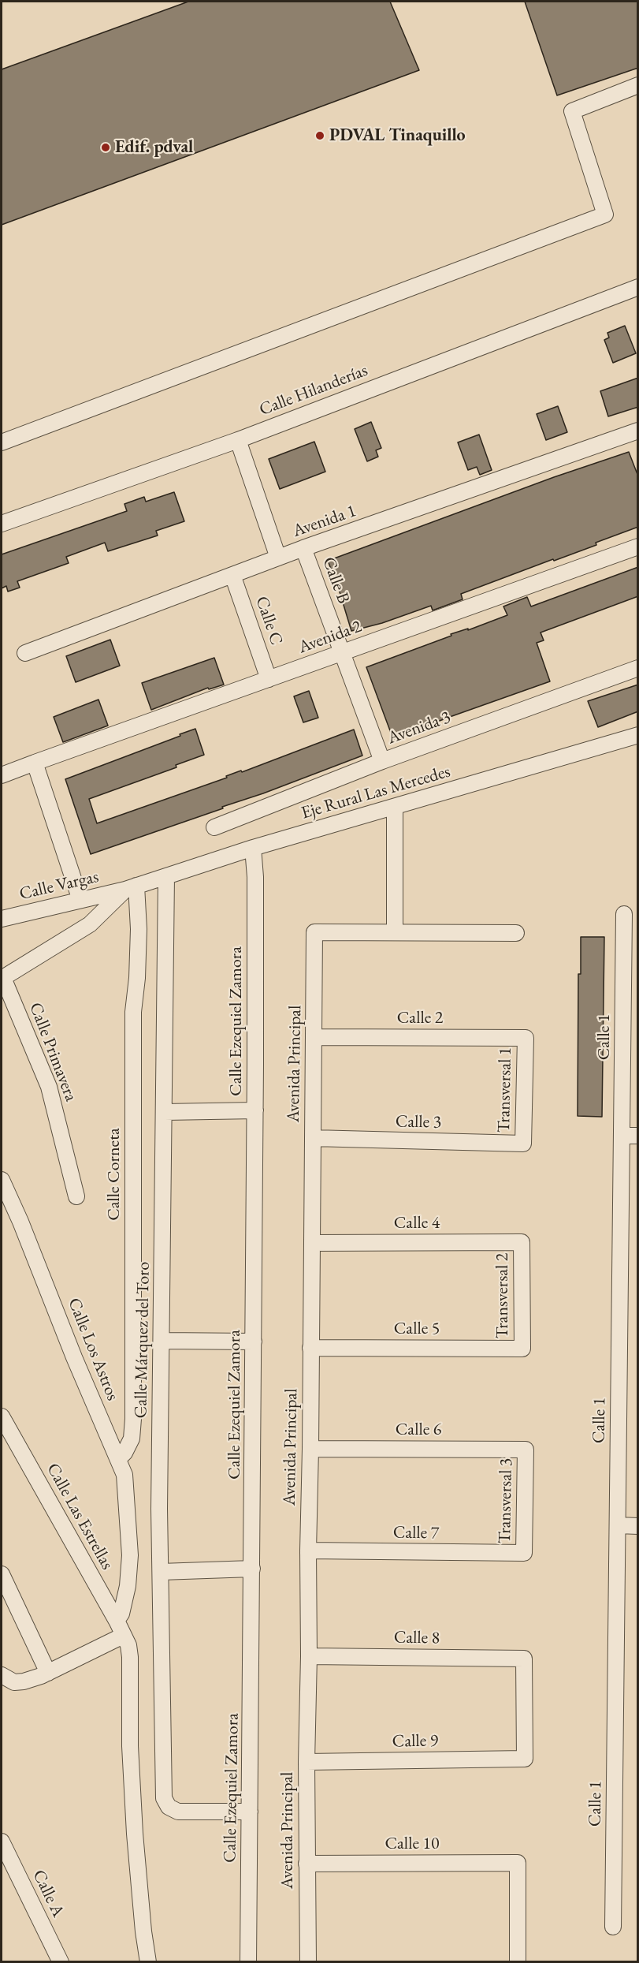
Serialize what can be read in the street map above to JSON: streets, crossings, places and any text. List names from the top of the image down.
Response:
{
  "streets": {
    "street": [
      "Calle Hilanderías",
      "Avenida 1",
      "Calle B",
      "Calle C",
      "Avenida 2",
      "Avenida 3",
      "Eje Rural Las Mercedes",
      "Calle Vargas",
      "Calle 2",
      "Calle Ezequiel Zamora",
      "Calle 1",
      "Calle Primavera",
      "Avenida Principal",
      "Transversal 1",
      "Calle 3",
      "Calle Corneta",
      "Calle 4",
      "Transversal 2",
      "Calle 5",
      "Calle Márquez del Toro",
      "Calle Los Astros",
      "Calle 6",
      "Transversal 3",
      "Calle Las Estrellas",
      "Calle 7",
      "Calle 8",
      "Calle 9",
      "Calle 10",
      "Calle A"
    ]
  },
  "crossings": [
    ["Avenida 1", "Calle B"],
    ["Avenida 1", "Calle C"],
    ["Calle B", "Avenida 2"],
    ["Calle B", "Avenida 3"],
    ["Calle C", "Avenida 2"],
    ["Eje Rural Las Mercedes", "Calle Vargas"],
    ["Eje Rural Las Mercedes", "Calle Ezequiel Zamora"],
    ["Eje Rural Las Mercedes", "Calle Corneta"],
    ["Eje Rural Las Mercedes", "Calle Márquez del Toro"],
    ["Calle Vargas", "Calle Corneta"],
    ["Calle 2", "Avenida Principal"],
    ["Calle 2", "Transversal 1"],
    ["Calle Ezequiel Zamora", "Calle Márquez del Toro"],
    ["Avenida Principal", "Calle 3"],
    ["Avenida Principal", "Calle 4"],
    ["Avenida Principal", "Calle 5"],
    ["Avenida Principal", "Calle 6"],
    ["Avenida Principal", "Calle 7"],
    ["Avenida Principal", "Calle 8"],
    ["Avenida Principal", "Calle 9"],
    ["Avenida Principal", "Calle 10"],
    ["Transversal 1", "Calle 3"],
    ["Calle Corneta", "Calle Los Astros"],
    ["Calle 4", "Transversal 2"],
    ["Transversal 2", "Calle 5"],
    ["Calle Los Astros", "Calle Las Estrellas"],
    ["Calle 6", "Transversal 3"],
    ["Transversal 3", "Calle 7"],
    ["Calle 8", "Calle 9"]
  ],
  "places": ["PDVAL Tinaquillo", "Edif. pdval"]
}
